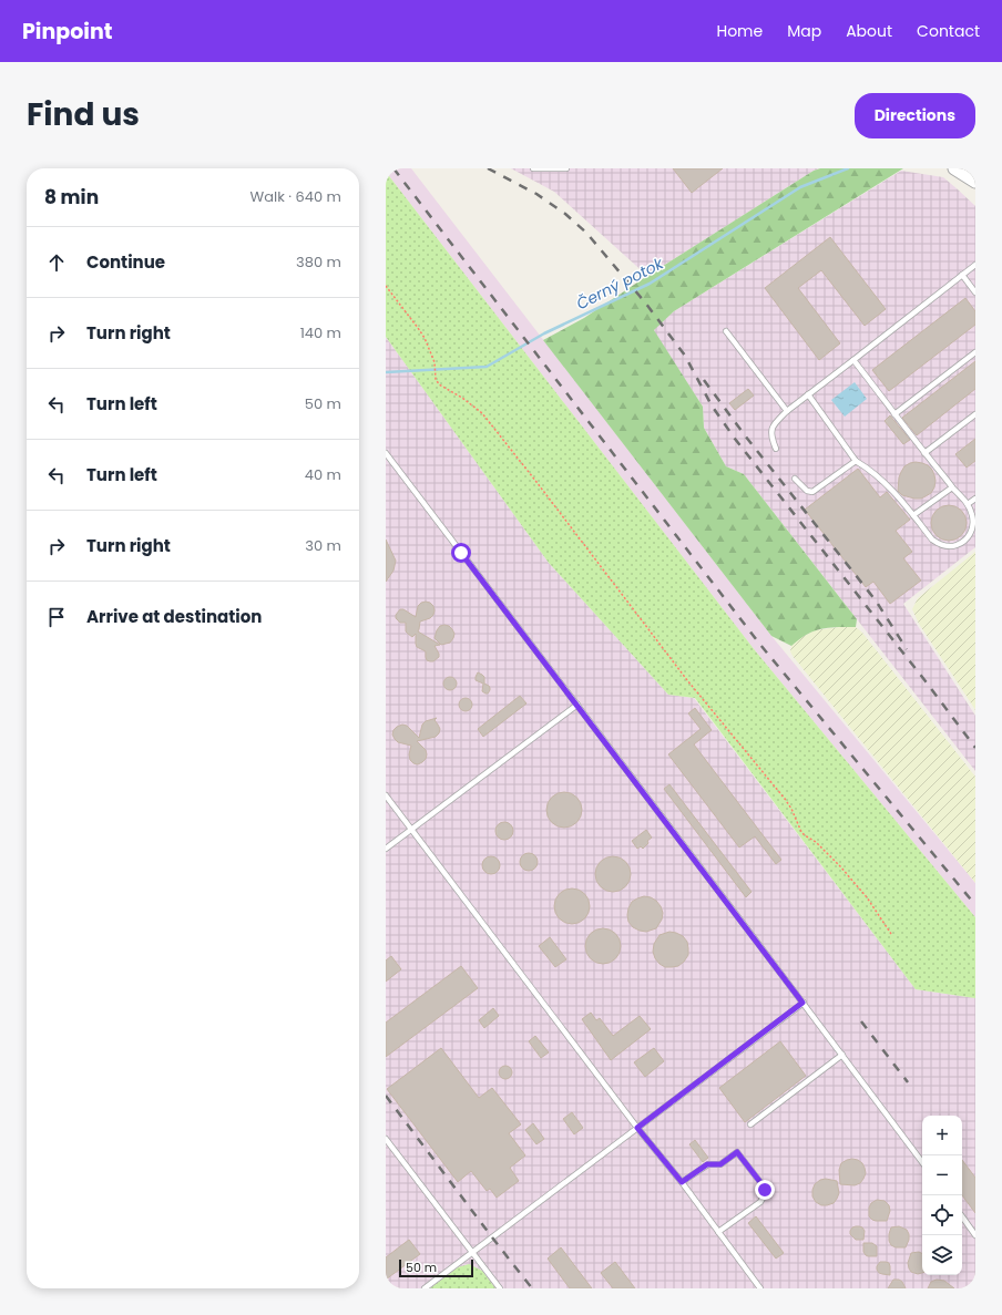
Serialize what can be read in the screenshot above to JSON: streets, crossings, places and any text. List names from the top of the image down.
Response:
{
  "water": ["Černý potok"],
  "scale_bar": "50 m",
  "page": {
    "header": "Pinpoint",
    "nav": [
      "Home",
      "Map",
      "About",
      "Contact"
    ],
    "title": "Find us",
    "buttons": "Directions",
    "heading": ["8 min", "Walk · 640 m"],
    "list": [
      ["Continue", "380 m"],
      ["Turn right", "140 m"],
      ["Turn left", "50 m"],
      ["Turn left", "40 m"],
      ["Turn right", "30 m"],
      "Arrive at destination"
    ],
    "map_buttons": ["+", "−"],
    "scale": "50 m"
  }
}
